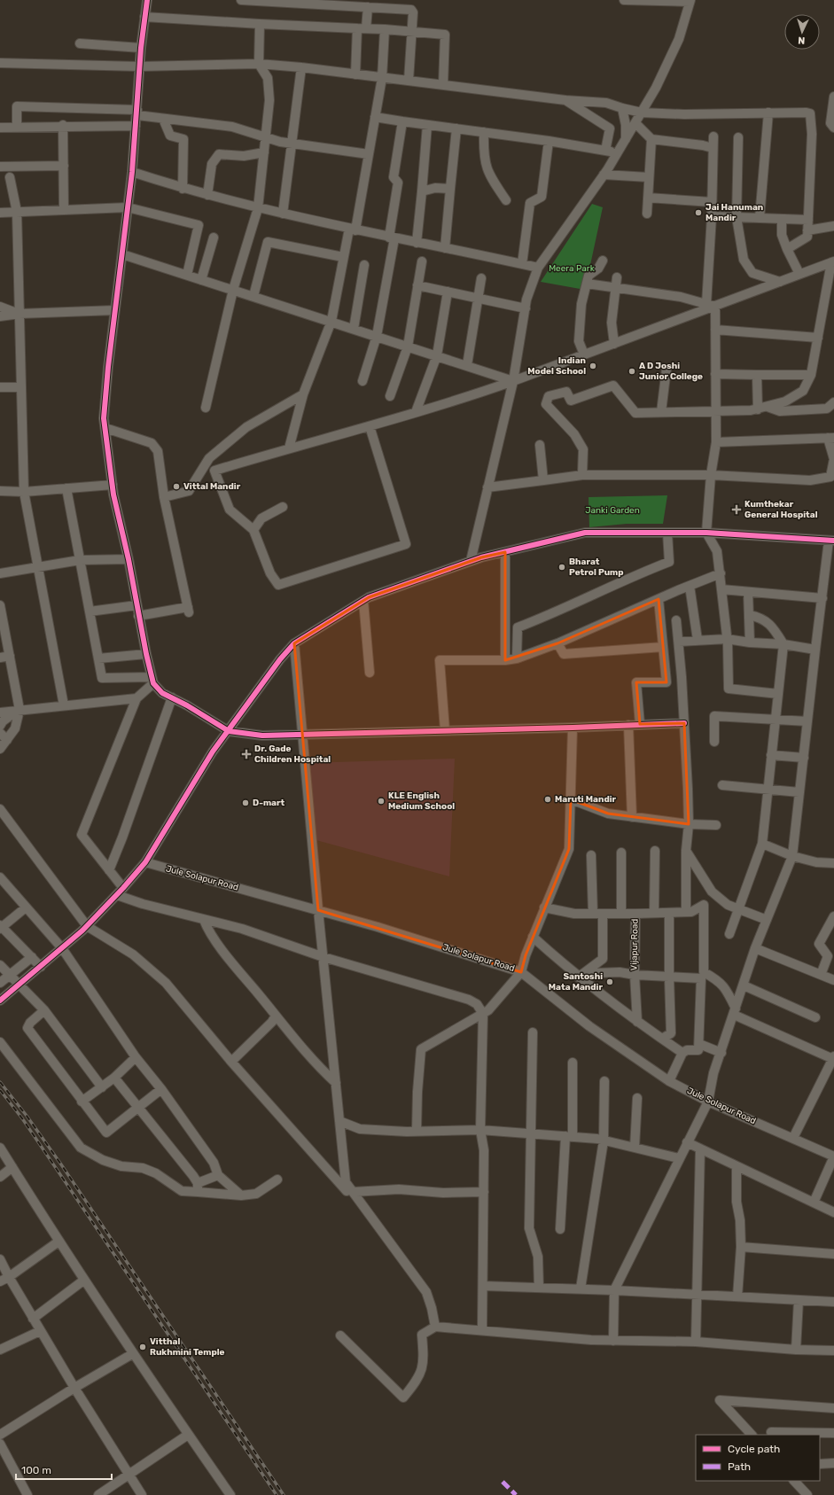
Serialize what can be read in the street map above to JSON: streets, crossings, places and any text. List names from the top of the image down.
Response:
{
  "streets": {
    "street": ["Jule Solapur Road", "Vijapur Road"]
  },
  "parks": ["Meera Park", "Janki Garden"],
  "places": {
    "other": [
      "Jai Hanuman Mandir",
      "Indian Model School",
      "A D Joshi Junior College",
      "Vittal Mandir",
      "Bharat Petrol Pump",
      "Maruti Mandir",
      "KLE English Medium School",
      "D-mart",
      "Santoshi Mata Mandir",
      "Vitthal Rukhmini Temple"
    ],
    "health": ["Kumthekar General Hospital", "Dr. Gade Children Hospital"]
  },
  "legend": ["Cycle path", "Path"],
  "scale_bar": "100 m",
  "north": "bottom"
}
